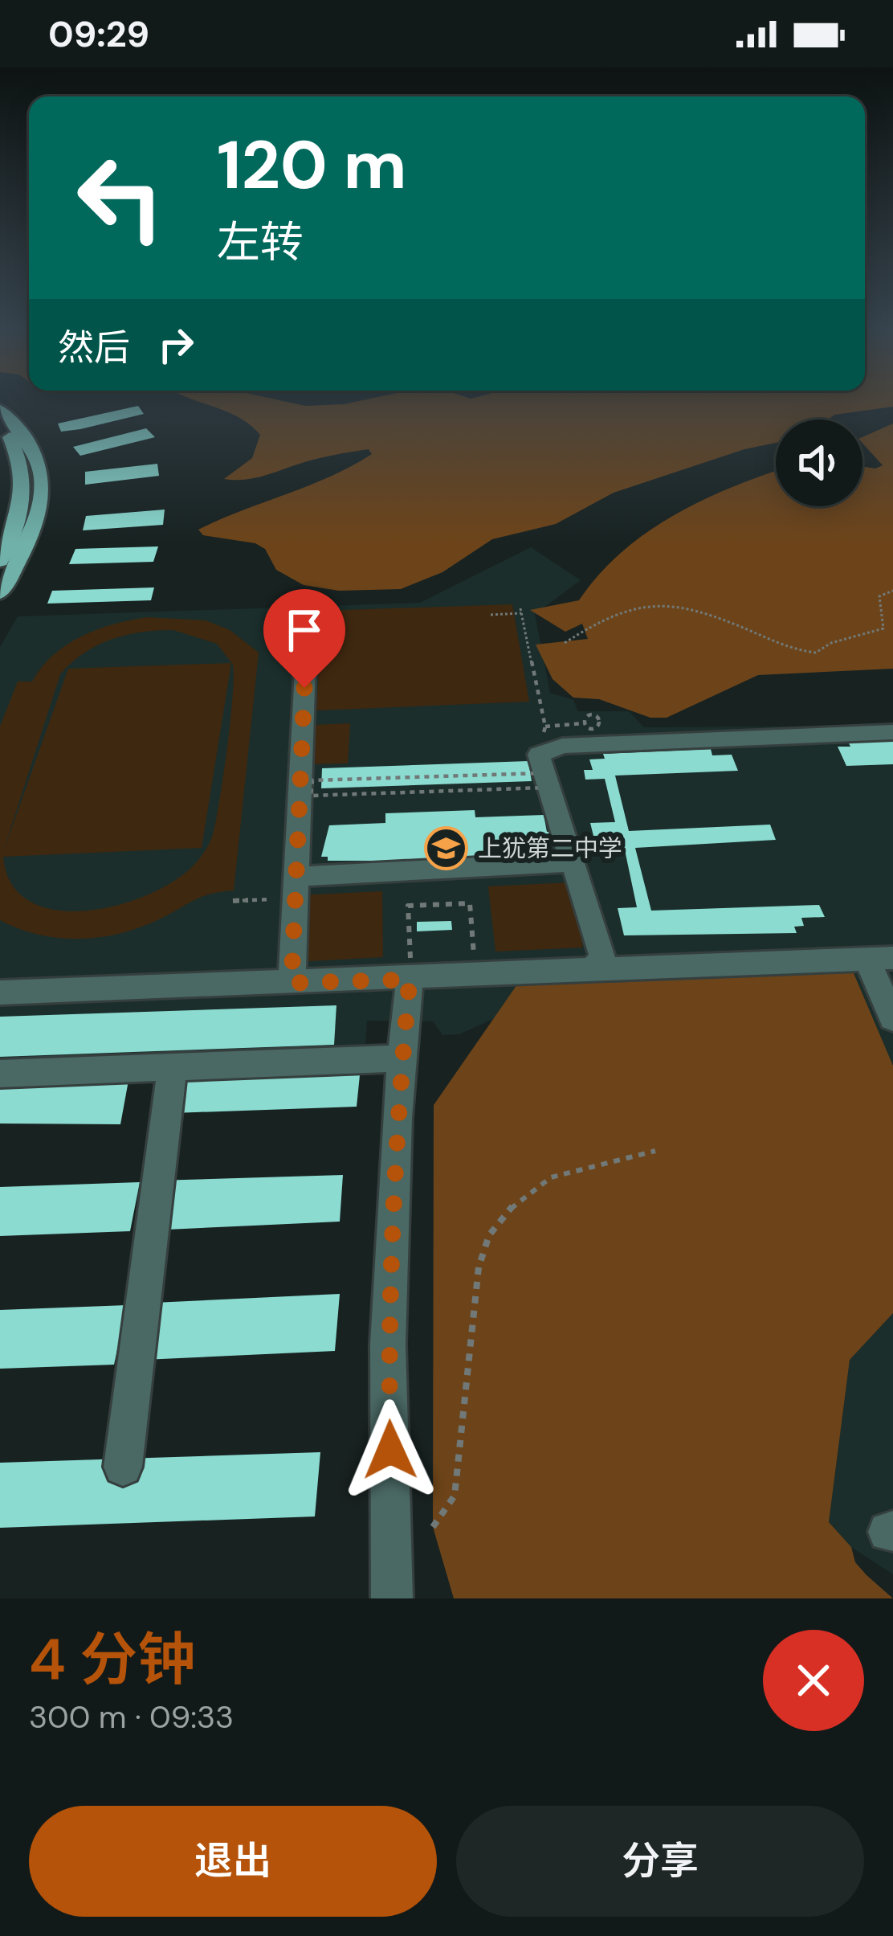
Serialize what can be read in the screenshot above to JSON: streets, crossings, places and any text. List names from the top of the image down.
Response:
{
  "places": {
    "school or university": ["上犹第二中学"]
  },
  "page": {
    "status": "09:29",
    "turn": ["120 m", "左转"],
    "then": "然后",
    "heading": ["4 分钟", "300 m · 09:33"],
    "buttons": ["退出", "分享"]
  }
}
